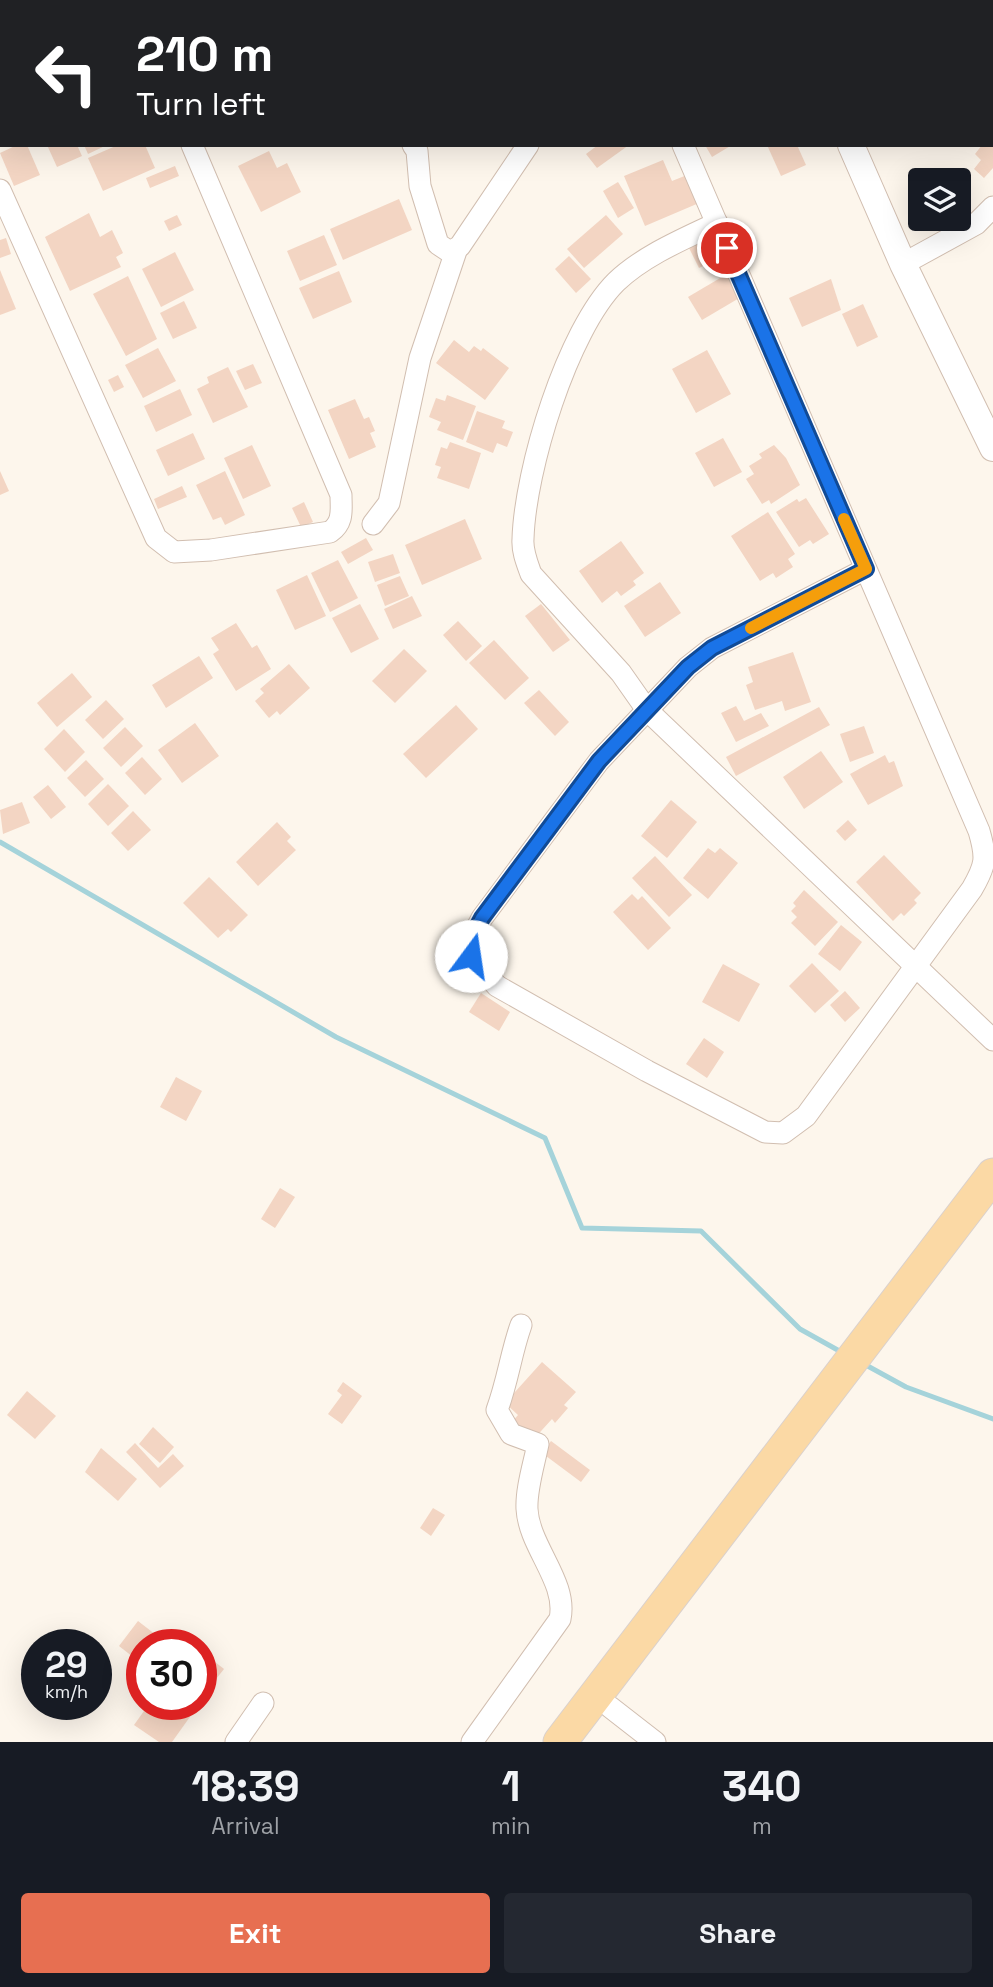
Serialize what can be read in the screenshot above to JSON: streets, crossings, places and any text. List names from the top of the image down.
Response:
{
  "page": {
    "turn": ["210 m", "Turn left"],
    "speed": "29 km/h",
    "limit": "30",
    "eta": [
      "18:39",
      "Arrival",
      "1",
      "min",
      "340",
      "m"
    ],
    "buttons": ["Exit", "Share"]
  }
}
